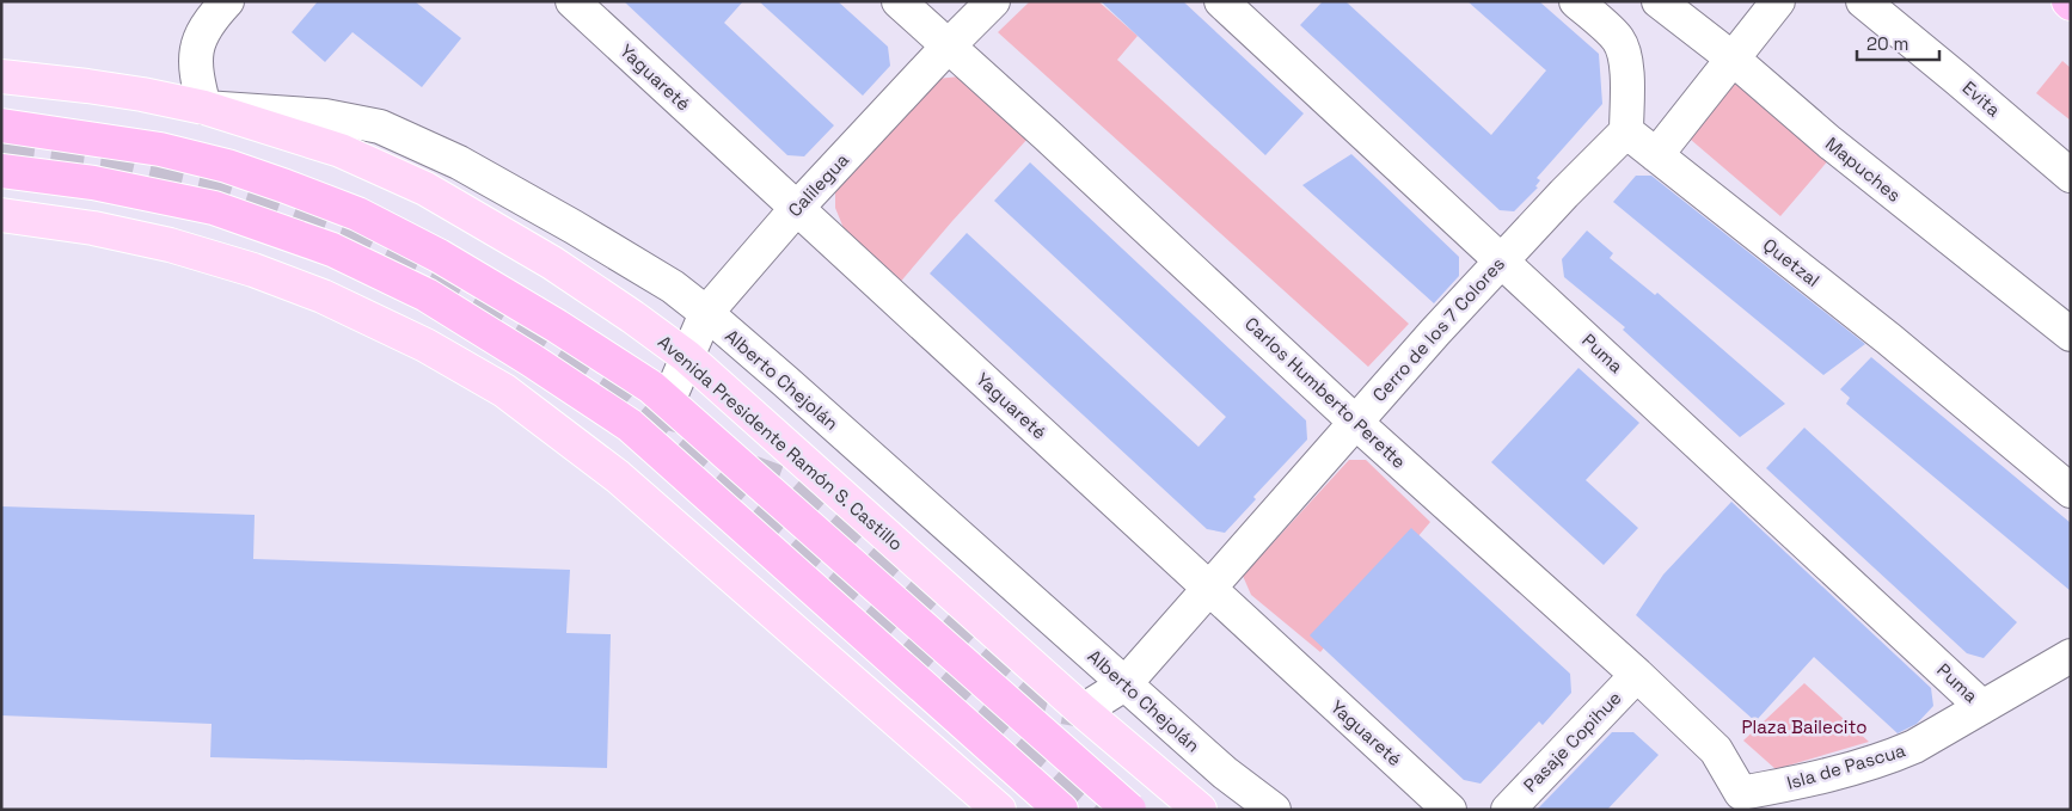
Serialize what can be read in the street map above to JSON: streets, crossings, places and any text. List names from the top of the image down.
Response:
{
  "streets": {
    "main road": ["Avenida Presidente Ramón S. Castillo"],
    "street": [
      "Yaguareté",
      "Evita",
      "Mapuches",
      "Calilegua",
      "Quetzal",
      "Cerro de los 7 Colores",
      "Puma",
      "Alberto Chejolán",
      "Carlos Humberto Perette",
      "Pasaje Copihue",
      "Isla de Pascua"
    ]
  },
  "crossings": [
    ["Yaguareté", "Calilegua"],
    ["Yaguareté", "Cerro de los 7 Colores"],
    ["Calilegua", "Alberto Chejolán"],
    ["Calilegua", "Carlos Humberto Perette"],
    ["Calilegua", "Avenida Presidente Ramón S. Castillo"],
    ["Quetzal", "Cerro de los 7 Colores"],
    ["Cerro de los 7 Colores", "Puma"],
    ["Cerro de los 7 Colores", "Alberto Chejolán"],
    ["Cerro de los 7 Colores", "Carlos Humberto Perette"],
    ["Cerro de los 7 Colores", "Avenida Presidente Ramón S. Castillo"],
    ["Puma", "Isla de Pascua"],
    ["Alberto Chejolán", "Avenida Presidente Ramón S. Castillo"],
    ["Carlos Humberto Perette", "Pasaje Copihue"],
    ["Carlos Humberto Perette", "Isla de Pascua"]
  ],
  "parks": ["Plaza Bailecito"],
  "scale_bar": "20 m"
}
